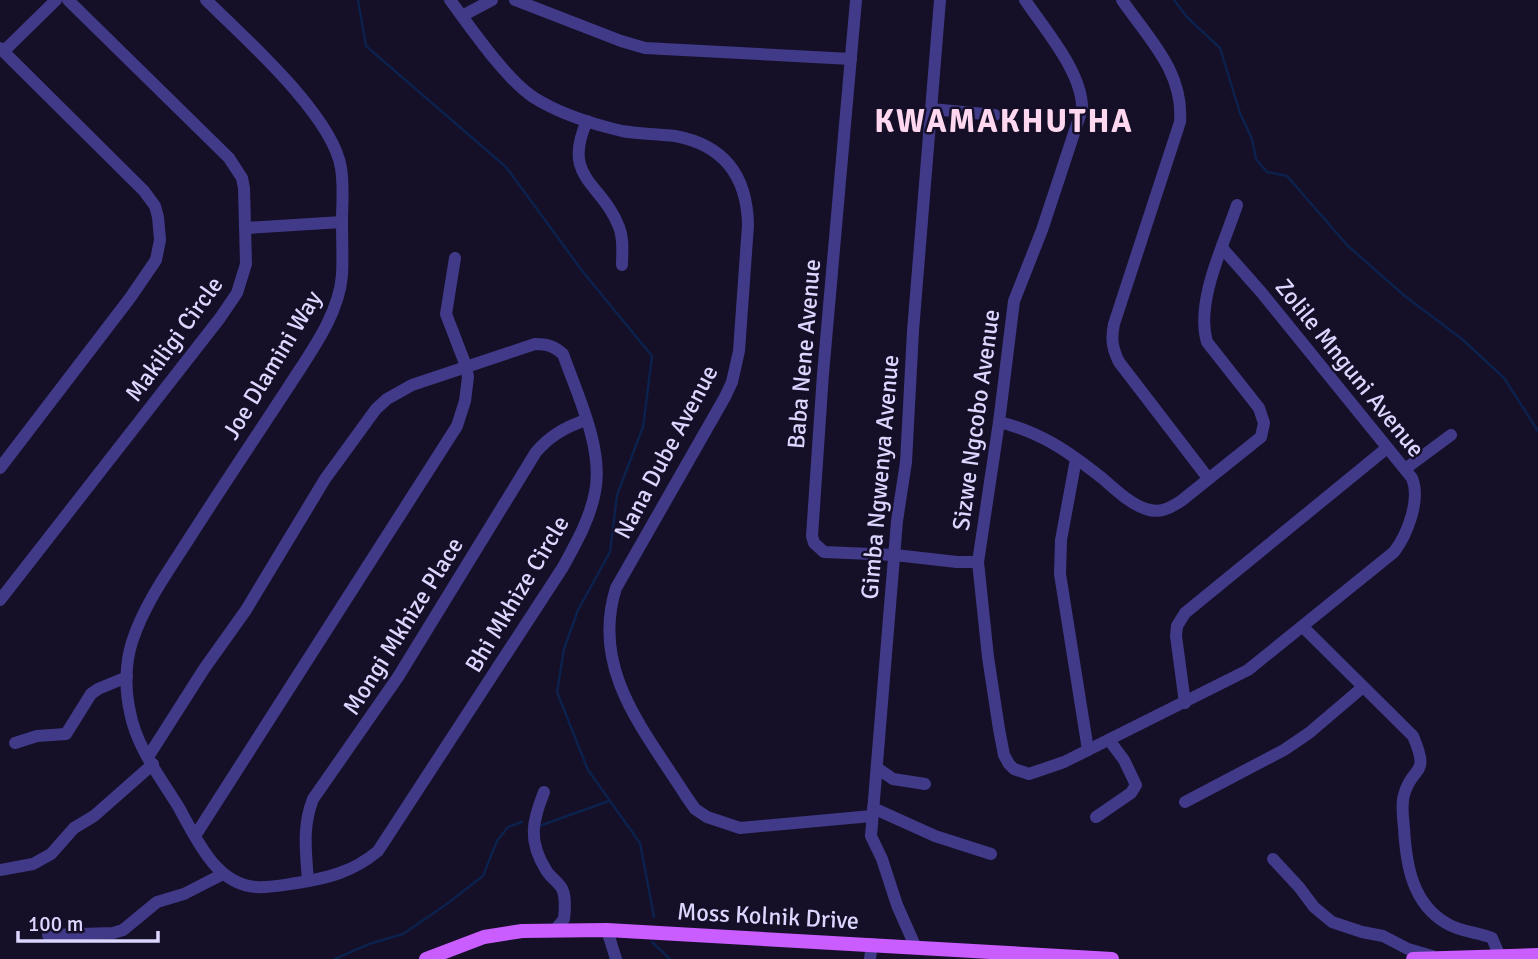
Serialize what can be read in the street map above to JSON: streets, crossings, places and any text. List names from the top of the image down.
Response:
{
  "streets": {
    "main road": ["Moss Kolnik Drive"],
    "street": [
      "Makiligi Circle",
      "Baba Nene Avenue",
      "Joe Dlamini Way",
      "Zolile Mnguni Avenue",
      "Sizwe Ngcobo Avenue",
      "Nana Dube Avenue",
      "Gimba Ngwenya Avenue",
      "Bhi Mkhize Circle",
      "Mongi Mkhize Place"
    ]
  },
  "crossings": [
    ["Baba Nene Avenue", "Sizwe Ngcobo Avenue"],
    ["Baba Nene Avenue", "Gimba Ngwenya Avenue"],
    ["Zolile Mnguni Avenue", "Sizwe Ngcobo Avenue"],
    ["Nana Dube Avenue", "Gimba Ngwenya Avenue"],
    ["Gimba Ngwenya Avenue", "Moss Kolnik Drive"],
    ["Bhi Mkhize Circle", "Mongi Mkhize Place"]
  ],
  "districts": ["KWAMAKHUTHA"],
  "scale_bar": "100 m"
}
